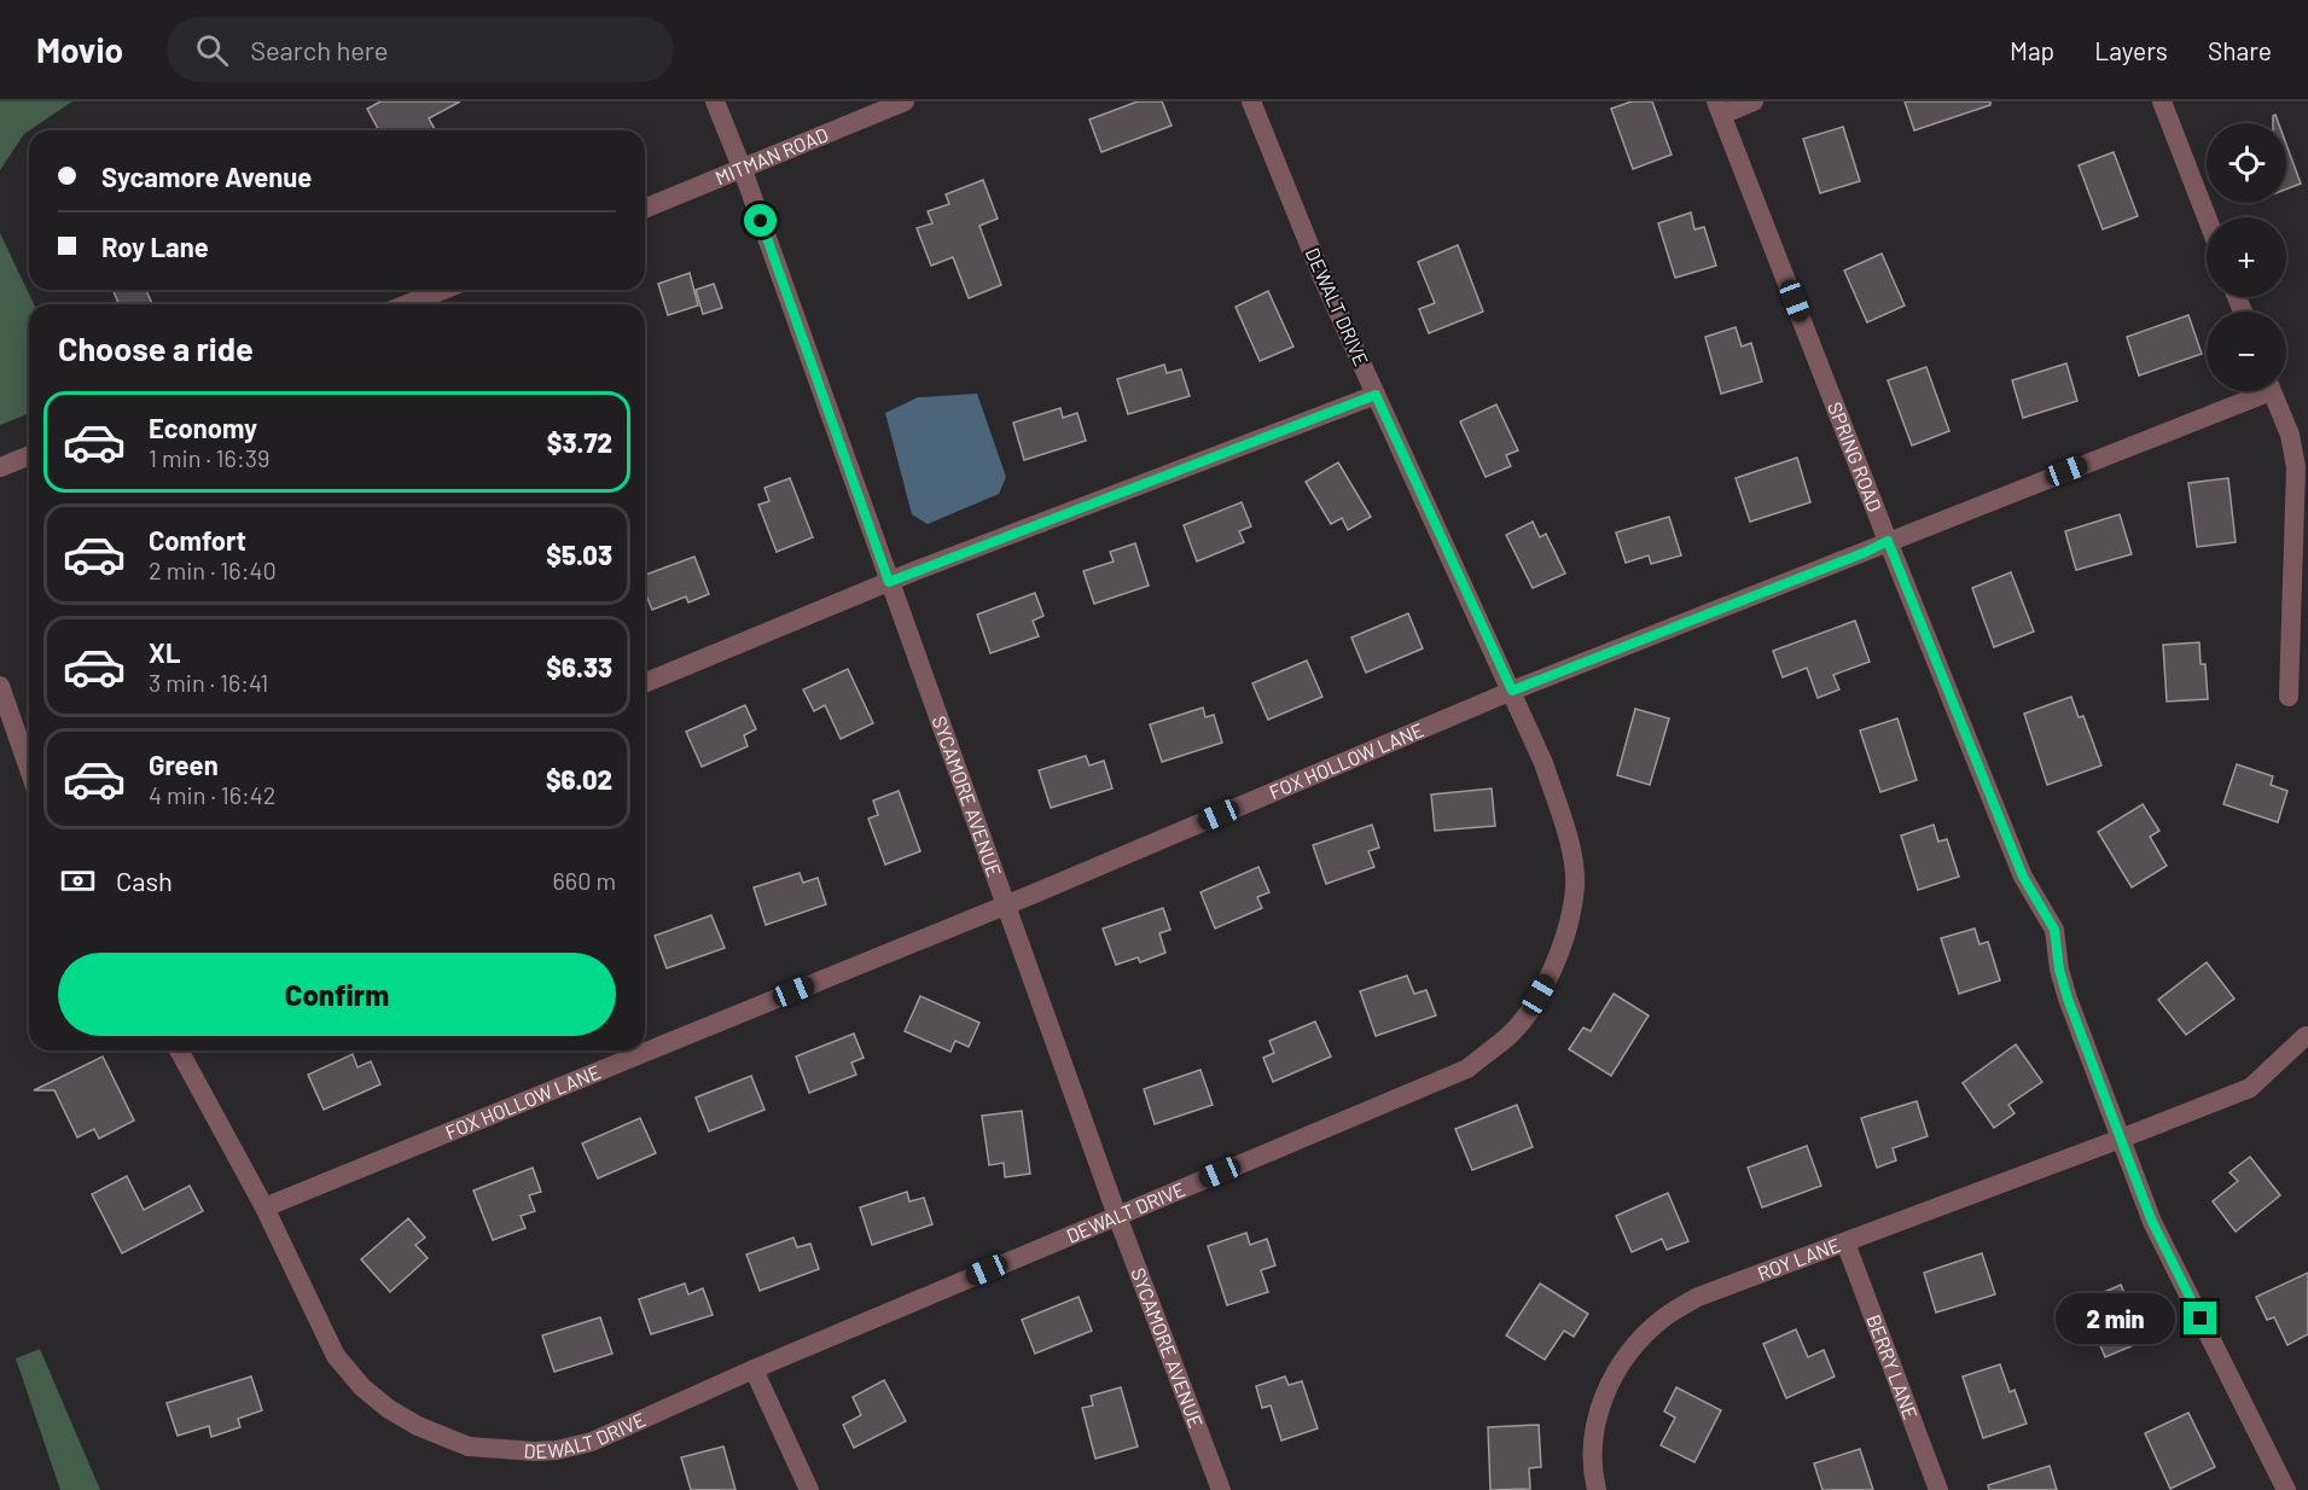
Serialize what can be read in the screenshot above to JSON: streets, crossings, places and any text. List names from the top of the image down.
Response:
{
  "streets": {
    "street": [
      "MITMAN ROAD",
      "DEWALT DRIVE",
      "SPRING ROAD",
      "FOX HOLLOW LANE",
      "SYCAMORE AVENUE",
      "ROY LANE",
      "BERRY LANE"
    ]
  },
  "crossings": [
    ["MITMAN ROAD", "SYCAMORE AVENUE"],
    ["DEWALT DRIVE", "FOX HOLLOW LANE"],
    ["DEWALT DRIVE", "SYCAMORE AVENUE"],
    ["SPRING ROAD", "FOX HOLLOW LANE"],
    ["SPRING ROAD", "ROY LANE"],
    ["FOX HOLLOW LANE", "SYCAMORE AVENUE"],
    ["ROY LANE", "BERRY LANE"]
  ],
  "page": {
    "header": "Movio",
    "search": "Search here",
    "nav": ["Map", "Layers", "Share"],
    "map_buttons": ["+", "−"],
    "banner": ["Sycamore Avenue", "Roy Lane"],
    "heading": "Choose a ride",
    "list": [
      {
        "name": "Economy",
        "note": "1 min · 16:39",
        "value": "$3.72"
      },
      {
        "name": "Comfort",
        "note": "2 min · 16:40",
        "value": "$5.03"
      },
      {
        "name": "XL",
        "note": "3 min · 16:41",
        "value": "$6.33"
      },
      {
        "name": "Green",
        "note": "4 min · 16:42",
        "value": "$6.02"
      }
    ],
    "pay": ["Cash", "660 m"],
    "buttons": "Confirm",
    "bubble": "2 min"
  }
}
